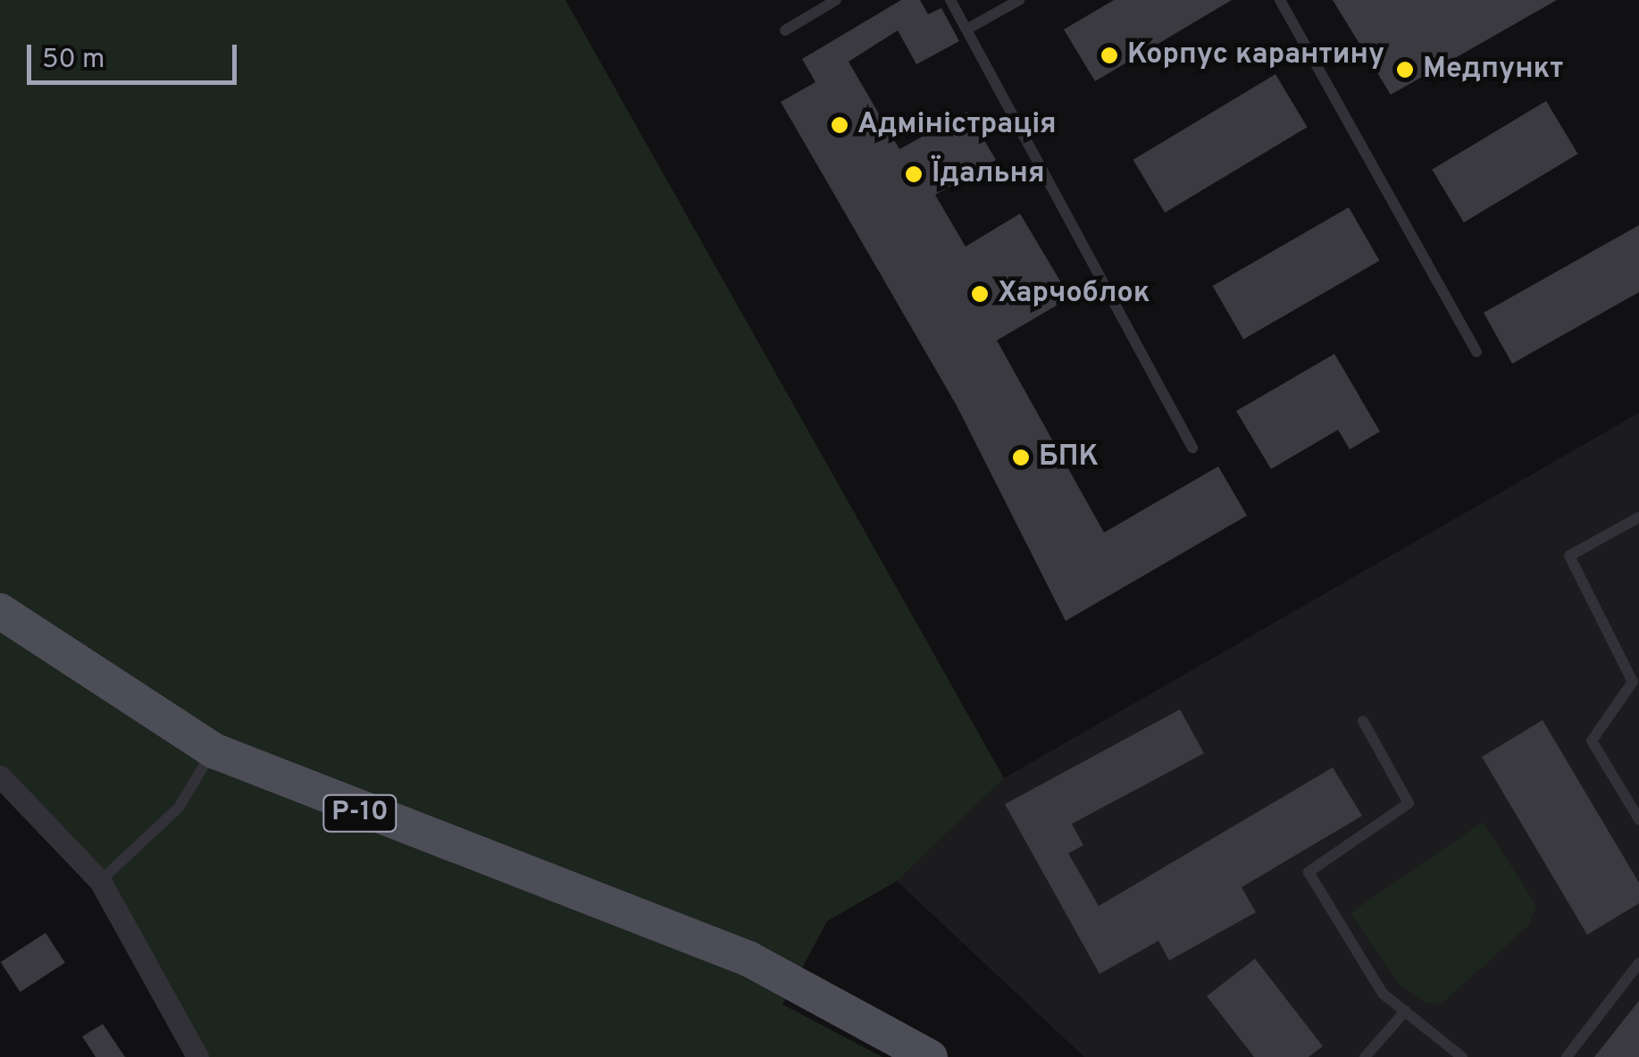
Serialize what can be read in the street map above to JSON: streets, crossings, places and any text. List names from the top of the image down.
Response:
{
  "streets": {
    "main road": ["Р-10"]
  },
  "places": [
    "Корпус карантину",
    "Медпункт",
    "Адміністрація",
    "Їдальня",
    "Харчоблок",
    "БПК"
  ],
  "scale_bar": "50 m"
}
